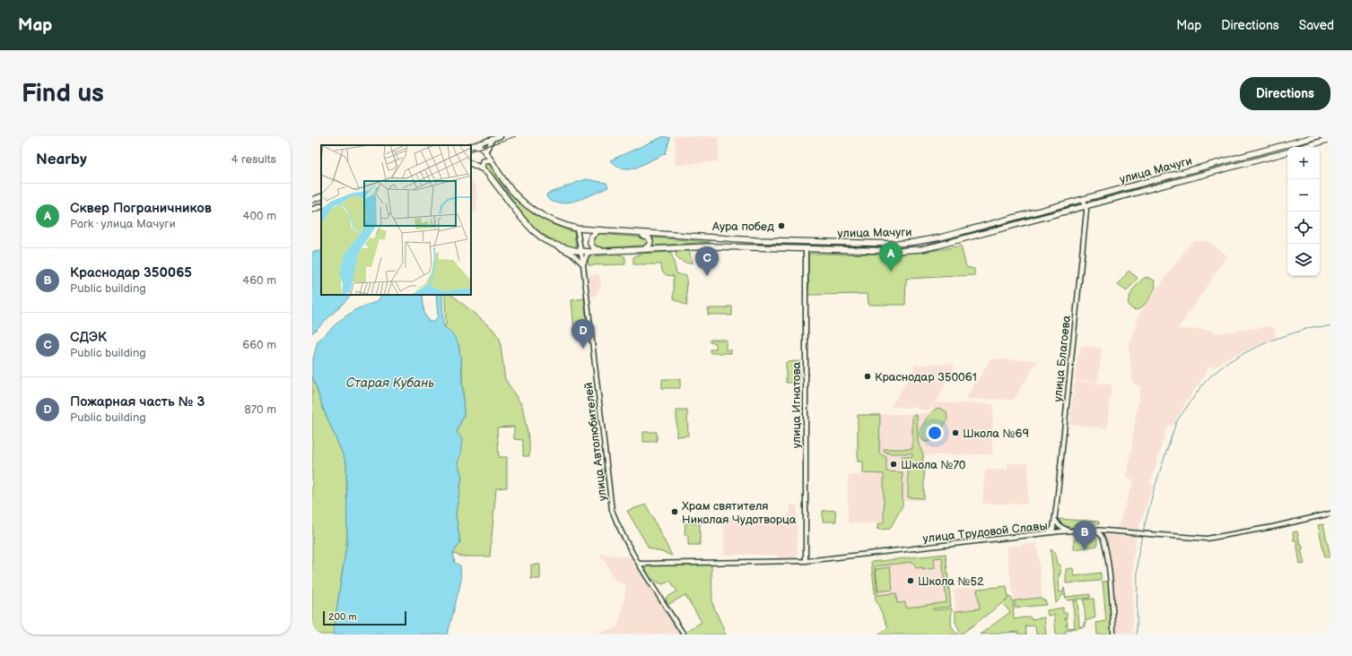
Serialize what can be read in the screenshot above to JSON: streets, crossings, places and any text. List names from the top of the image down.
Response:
{
  "streets": {
    "main road": ["улица Мачуги"],
    "street": [
      "улица Благоева",
      "улица Игнатова",
      "улица Автолюбителей",
      "улица Трудовой Славы"
    ]
  },
  "crossings": [
    ["улица Мачуги", "улица Благоева"],
    ["улица Мачуги", "улица Игнатова"],
    ["улица Мачуги", "улица Автолюбителей"],
    ["улица Благоева", "улица Трудовой Славы"],
    ["улица Игнатова", "улица Трудовой Славы"],
    ["улица Автолюбителей", "улица Трудовой Славы"]
  ],
  "water": ["Старая Кубань"],
  "places": [
    "Аура побед",
    "Краснодар 350061",
    "Школа №69",
    "Школа №70",
    "Храм святителя Николая Чудотворца",
    "Школа №52"
  ],
  "scale_bar": "200 m",
  "page": {
    "header": "Map",
    "nav": ["Map", "Directions", "Saved"],
    "buttons": "Directions",
    "title": "Find us",
    "heading": ["Nearby", "4 results"],
    "map_buttons": ["+", "−"],
    "list": [
      {
        "mark": "A",
        "name": "Сквер Пограничников",
        "note": "Park · улица Мачуги",
        "value": "400 m"
      },
      {
        "mark": "B",
        "name": "Краснодар 350065",
        "note": "Public building",
        "value": "460 m"
      },
      {
        "mark": "C",
        "name": "СДЭК",
        "note": "Public building",
        "value": "660 m"
      },
      {
        "mark": "D",
        "name": "Пожарная часть № 3",
        "note": "Public building",
        "value": "870 m"
      }
    ],
    "pins": [
      "A",
      "C",
      "D",
      "B"
    ],
    "scale": "200 m"
  }
}
